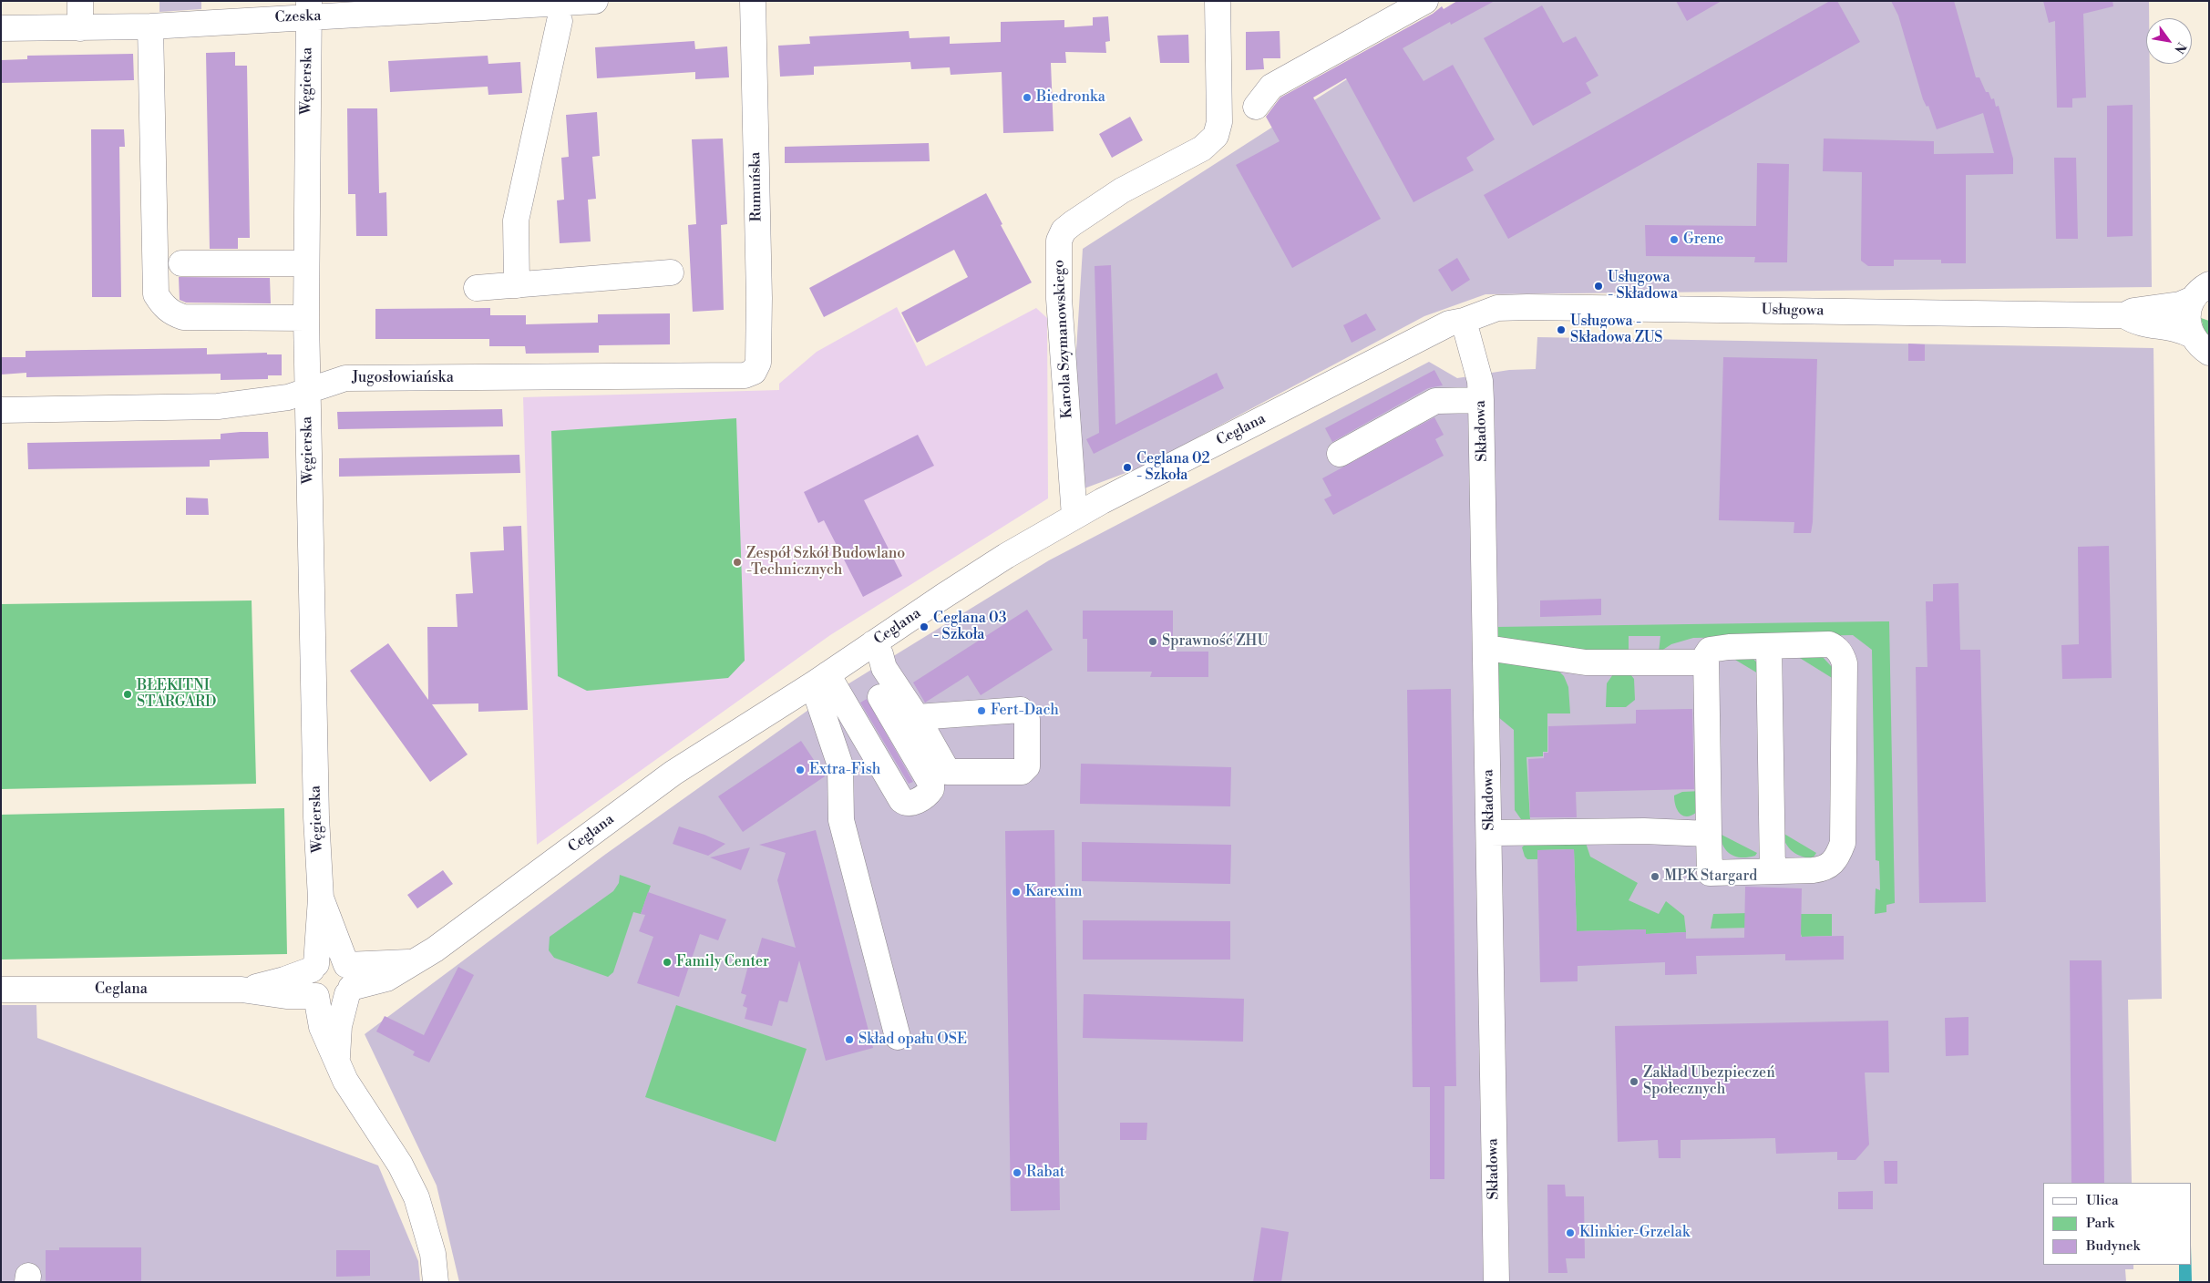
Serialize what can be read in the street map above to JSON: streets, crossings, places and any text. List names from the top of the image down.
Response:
{
  "streets": {
    "street": [
      "Czeska",
      "Węgierska",
      "Rumuńska",
      "Usługowa",
      "Karola Szymanowskiego",
      "Jugosłowiańska",
      "Ceglana",
      "Składowa"
    ]
  },
  "crossings": [
    ["Czeska", "Węgierska"],
    ["Węgierska", "Jugosłowiańska"],
    ["Węgierska", "Ceglana"],
    ["Rumuńska", "Jugosłowiańska"],
    ["Usługowa", "Ceglana"],
    ["Usługowa", "Składowa"],
    ["Karola Szymanowskiego", "Ceglana"],
    ["Ceglana", "Składowa"]
  ],
  "places": [
    "Biedronka",
    "Grene",
    "Usługowa - Składowa",
    "Usługowa - Składowa ZUS",
    "Ceglana 02 - Szkoła",
    "Zespół Szkół Budowlano -Technicznych",
    "Ceglana 03 - Szkoła",
    "Sprawność ZHU",
    "BŁĘKITNI STARGARD",
    "Fert-Dach",
    "Extra-Fish",
    "MPK Stargard",
    "Karexim",
    "Family Center",
    "Skład opału OSE",
    "Zakład Ubezpieczeń Społecznych",
    "Rabat",
    "Klinkier-Grzelak"
  ],
  "legend": ["Ulica", "Park", "Budynek"],
  "north": "bottom right"
}
